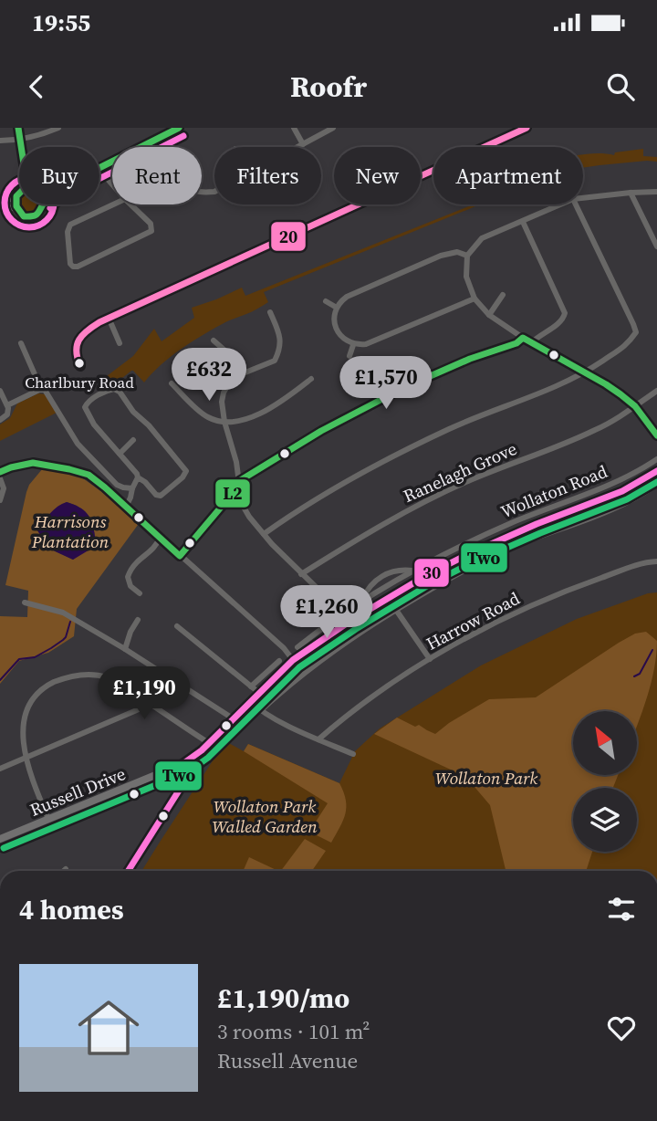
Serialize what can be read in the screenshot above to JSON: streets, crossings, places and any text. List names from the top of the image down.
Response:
{
  "streets": {
    "main road": ["Wollaton Road", "Russell Drive"],
    "street": ["Ranelagh Grove", "Harrow Road"]
  },
  "crossings": [
    ["Wollaton Road", "Russell Drive"]
  ],
  "parks": ["Harrisons Plantation", "Wollaton Park", "Wollaton Park Walled Garden"],
  "places": ["Charlbury Road"],
  "lines": [
    "transit line 20",
    "transit line L2",
    "transit line 30",
    "transit line Two"
  ],
  "north": "top left",
  "page": {
    "status": "19:55",
    "header": "Roofr",
    "chip": [
      "Buy",
      "Rent",
      "Filters",
      "New",
      "Apartment"
    ],
    "price": [
      "£632",
      "£1,570",
      "£1,260",
      "£1,190"
    ],
    "heading": "4 homes",
    "list": [
      {
        "name": "£1,190/mo",
        "note": "3 rooms · 101 m² · Russell Avenue"
      }
    ]
  }
}
